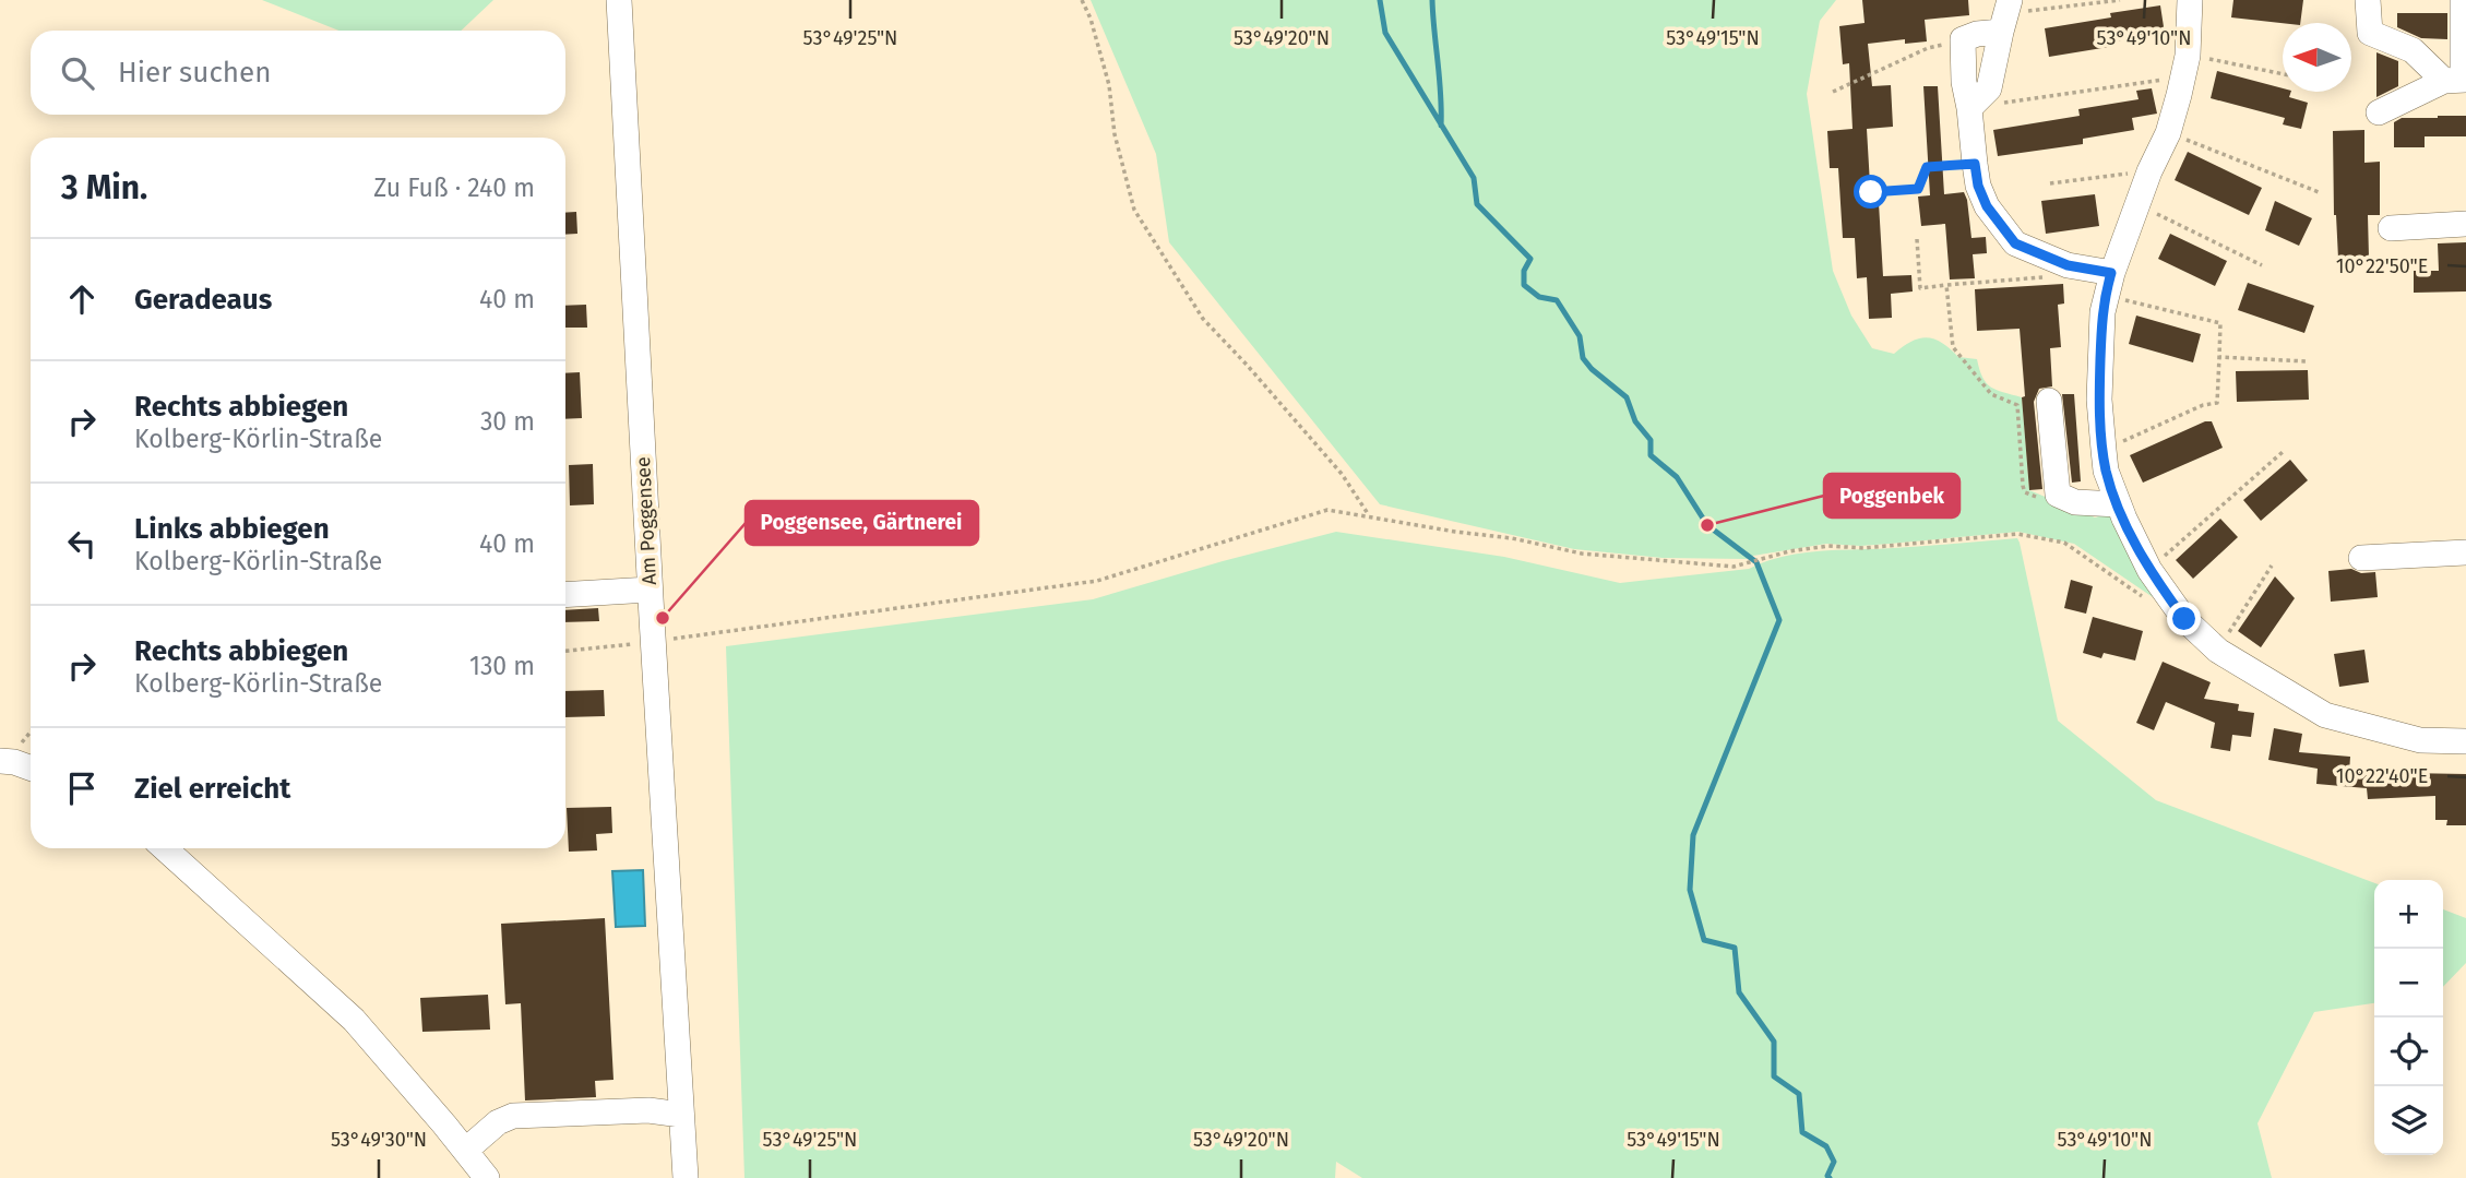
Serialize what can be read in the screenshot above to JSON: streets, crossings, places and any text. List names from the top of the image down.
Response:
{
  "streets": {
    "street": ["Am Poggensee"]
  },
  "places": ["Poggenbek", "Poggensee, Gärtnerei"],
  "north": "left",
  "page": {
    "search": "Hier suchen",
    "heading": ["3 Min.", "Zu Fuß · 240 m"],
    "list": [
      ["Geradeaus", "40 m"],
      ["Rechts abbiegen", "Kolberg-Körlin-Straße", "30 m"],
      ["Links abbiegen", "Kolberg-Körlin-Straße", "40 m"],
      ["Rechts abbiegen", "Kolberg-Körlin-Straße", "130 m"],
      "Ziel erreicht"
    ],
    "map_buttons": ["+", "−"]
  },
  "coordinates": [
    "53°49'25\"N",
    "53°49'20\"N",
    "53°49'15\"N",
    "53°49'10\"N",
    "10°22'50\"E",
    "10°22'40\"E",
    "53°49'30\"N"
  ]
}
